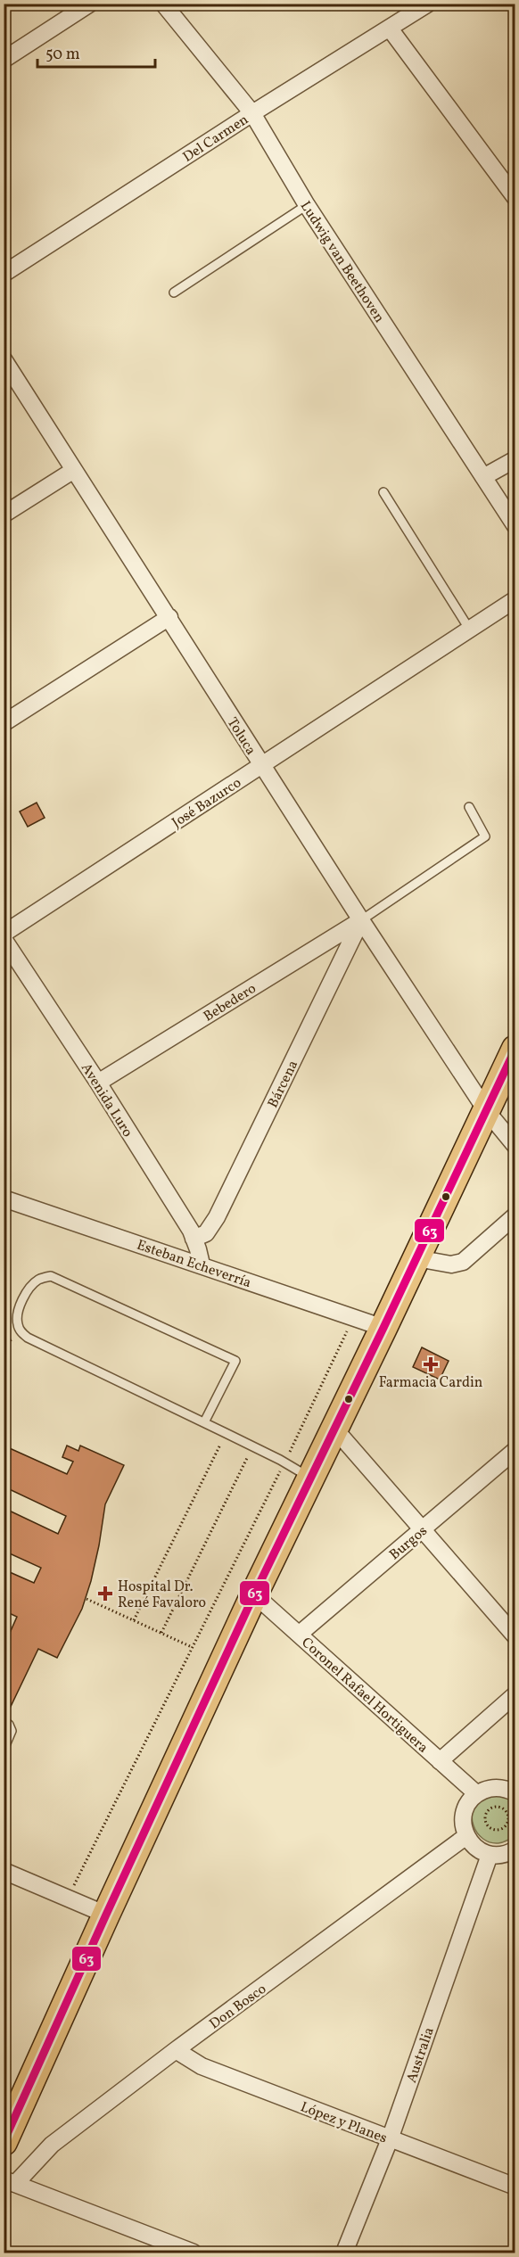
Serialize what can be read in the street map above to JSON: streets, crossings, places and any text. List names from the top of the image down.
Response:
{
  "streets": {
    "street": [
      "Del Carmen",
      "Ludwig van Beethoven",
      "Toluca",
      "José Bazurco",
      "Bebedero",
      "Bárcena",
      "Avenida Luro",
      "Esteban Echeverría",
      "Burgos",
      "Coronel Rafael Hortiguera",
      "Don Bosco",
      "Australia",
      "López y Planes"
    ]
  },
  "crossings": [
    ["Del Carmen", "Ludwig van Beethoven"],
    ["Toluca", "José Bazurco"],
    ["Toluca", "Bebedero"],
    ["Toluca", "Bárcena"],
    ["Bebedero", "Bárcena"],
    ["Bebedero", "Avenida Luro"],
    ["Bárcena", "Avenida Luro"],
    ["Avenida Luro", "Esteban Echeverría"],
    ["Burgos", "Coronel Rafael Hortiguera"],
    ["Don Bosco", "López y Planes"],
    ["Australia", "López y Planes"]
  ],
  "places": {
    "health": ["Farmacia Cardin", "Hospital Dr. René Favaloro"]
  },
  "lines": ["transit line 63"],
  "scale_bar": "50 m"
}
